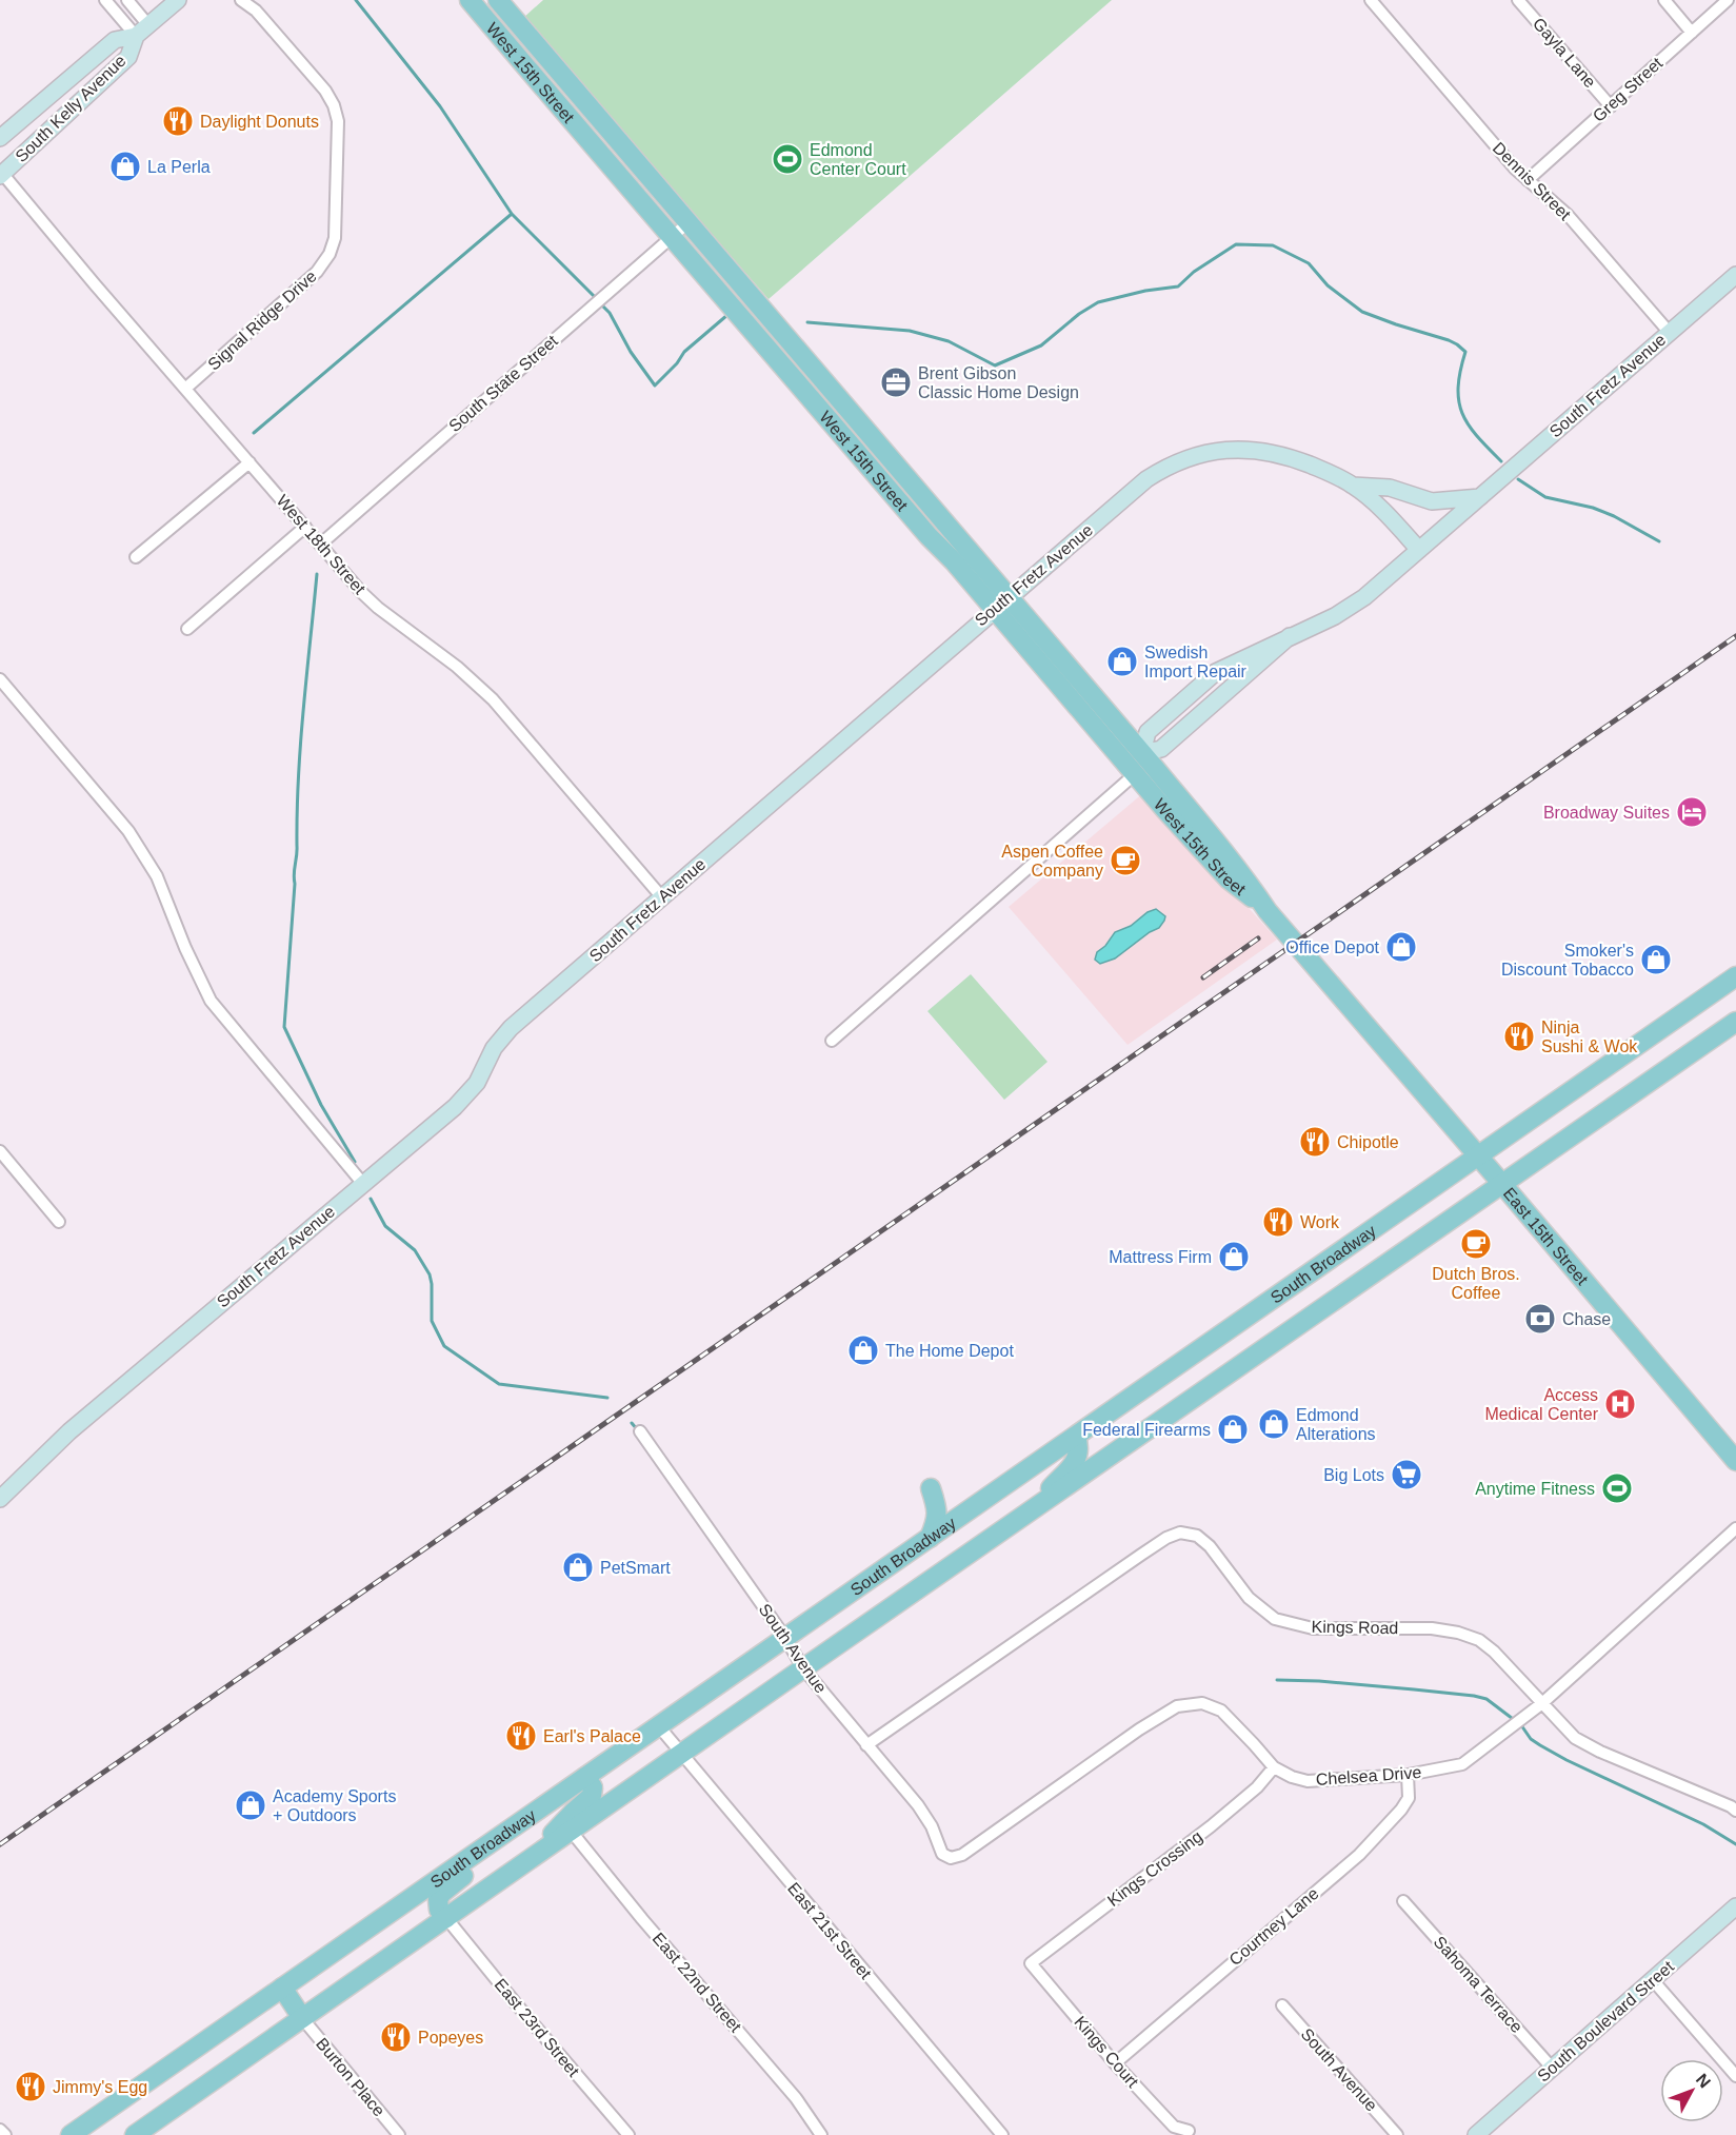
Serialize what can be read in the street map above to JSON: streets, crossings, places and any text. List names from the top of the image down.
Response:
{
  "streets": {
    "main road": ["West 15th Street", "East 15th Street", "South Broadway"],
    "street": [
      "Gayla Lane",
      "Greg Street",
      "South Kelly Avenue",
      "Dennis Street",
      "Signal Ridge Drive",
      "South State Street",
      "South Fretz Avenue",
      "West 18th Street",
      "Kings Road",
      "South Avenue",
      "Chelsea Drive",
      "Kings Crossing",
      "Courtney Lane",
      "East 21st Street",
      "East 22nd Street",
      "Sahoma Terrace",
      "South Boulevard Street",
      "East 23rd Street",
      "Kings Court",
      "Burton Place"
    ]
  },
  "crossings": [
    ["Gayla Lane", "Greg Street"],
    ["West 15th Street", "South State Street"],
    ["West 15th Street", "South Fretz Avenue"],
    ["West 15th Street", "East 15th Street"],
    ["West 15th Street", "South Broadway"],
    ["Greg Street", "Dennis Street"],
    ["South Kelly Avenue", "West 18th Street"],
    ["Dennis Street", "South Fretz Avenue"],
    ["Signal Ridge Drive", "West 18th Street"],
    ["South State Street", "West 18th Street"],
    ["South Fretz Avenue", "West 18th Street"],
    ["East 15th Street", "South Broadway"],
    ["South Broadway", "South Avenue"],
    ["South Broadway", "East 21st Street"],
    ["South Broadway", "East 22nd Street"],
    ["South Broadway", "East 23rd Street"],
    ["South Broadway", "Burton Place"],
    ["Kings Road", "South Avenue"],
    ["Kings Road", "Chelsea Drive"],
    ["South Avenue", "Chelsea Drive"],
    ["Chelsea Drive", "Kings Crossing"],
    ["Chelsea Drive", "Courtney Lane"],
    ["Kings Crossing", "Kings Court"],
    ["Courtney Lane", "Kings Court"],
    ["Sahoma Terrace", "South Boulevard Street"]
  ],
  "places": {
    "restaurant": [
      "Daylight Donuts",
      "Ninja Sushi & Wok",
      "Chipotle",
      "Work",
      "Earl's Palace",
      "Popeyes",
      "Jimmy's Egg"
    ],
    "sports": ["Edmond Center Court", "Anytime Fitness"],
    "shop": [
      "La Perla",
      "Swedish Import Repair",
      "Office Depot",
      "Smoker's Discount Tobacco",
      "Mattress Firm",
      "The Home Depot",
      "Edmond Alterations",
      "Federal Firearms",
      "PetSmart",
      "Academy Sports + Outdoors"
    ],
    "office": ["Brent Gibson Classic Home Design"],
    "hotel": ["Broadway Suites"],
    "cafe": ["Aspen Coffee Company", "Dutch Bros. Coffee"],
    "bank": ["Chase"],
    "hospital": ["Access Medical Center"],
    "supermarket": ["Big Lots"]
  },
  "north": "top right"
}
